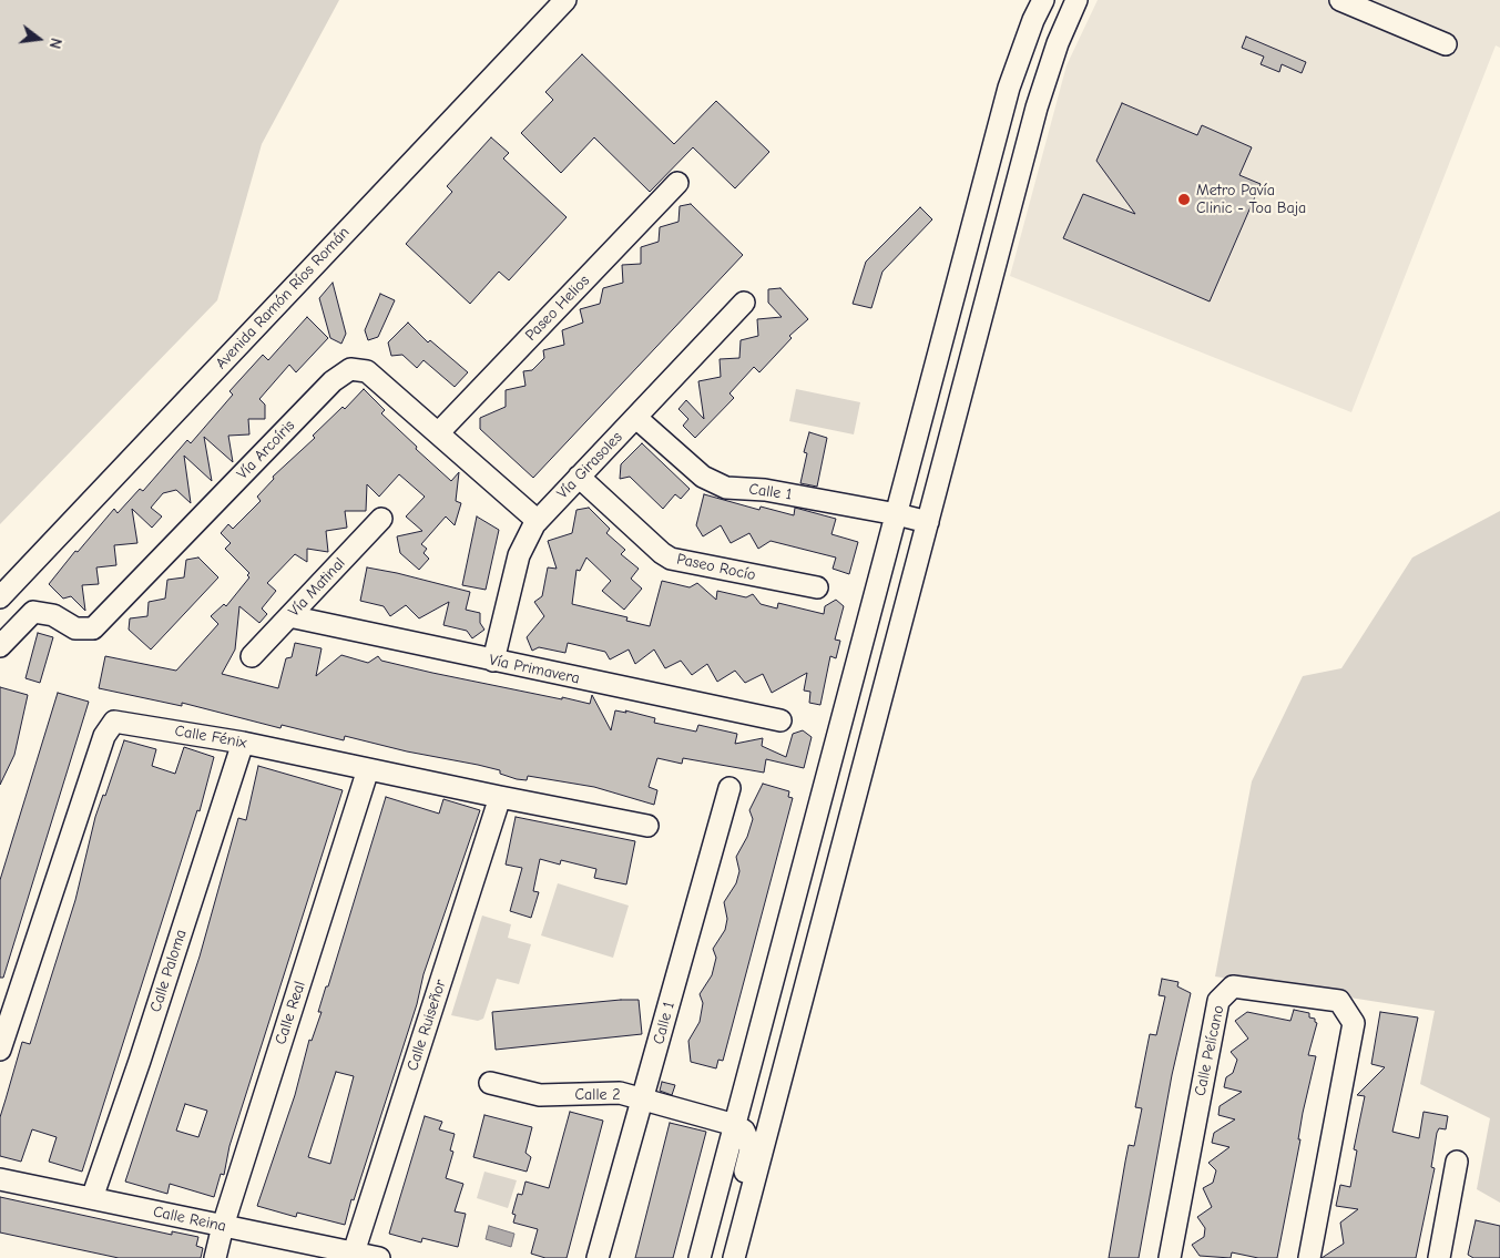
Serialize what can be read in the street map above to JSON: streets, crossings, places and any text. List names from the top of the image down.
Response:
{
  "streets": {
    "street": [
      "Avenida Ramón Ríos Román",
      "Paseo Helios",
      "Vía Arcoíris",
      "Vía Girasoles",
      "Calle 1",
      "Paseo Rocío",
      "Vía Matinal",
      "Vía Primavera",
      "Calle Fénix",
      "Calle Paloma",
      "Calle Real",
      "Calle Ruiseñor",
      "Calle Pelícano",
      "Calle 2",
      "Calle Reina"
    ]
  },
  "crossings": [
    ["Paseo Helios", "Vía Arcoíris"],
    ["Vía Arcoíris", "Vía Girasoles"],
    ["Vía Girasoles", "Calle 1"],
    ["Vía Girasoles", "Paseo Rocío"],
    ["Vía Girasoles", "Vía Primavera"],
    ["Calle 1", "Calle 2"],
    ["Vía Matinal", "Vía Primavera"],
    ["Calle Fénix", "Calle Paloma"],
    ["Calle Fénix", "Calle Real"],
    ["Calle Fénix", "Calle Ruiseñor"],
    ["Calle Paloma", "Calle Reina"],
    ["Calle Real", "Calle Reina"],
    ["Calle Ruiseñor", "Calle Reina"]
  ],
  "places": ["Metro Pavía Clinic - Toa Baja"],
  "north": "right"
}
